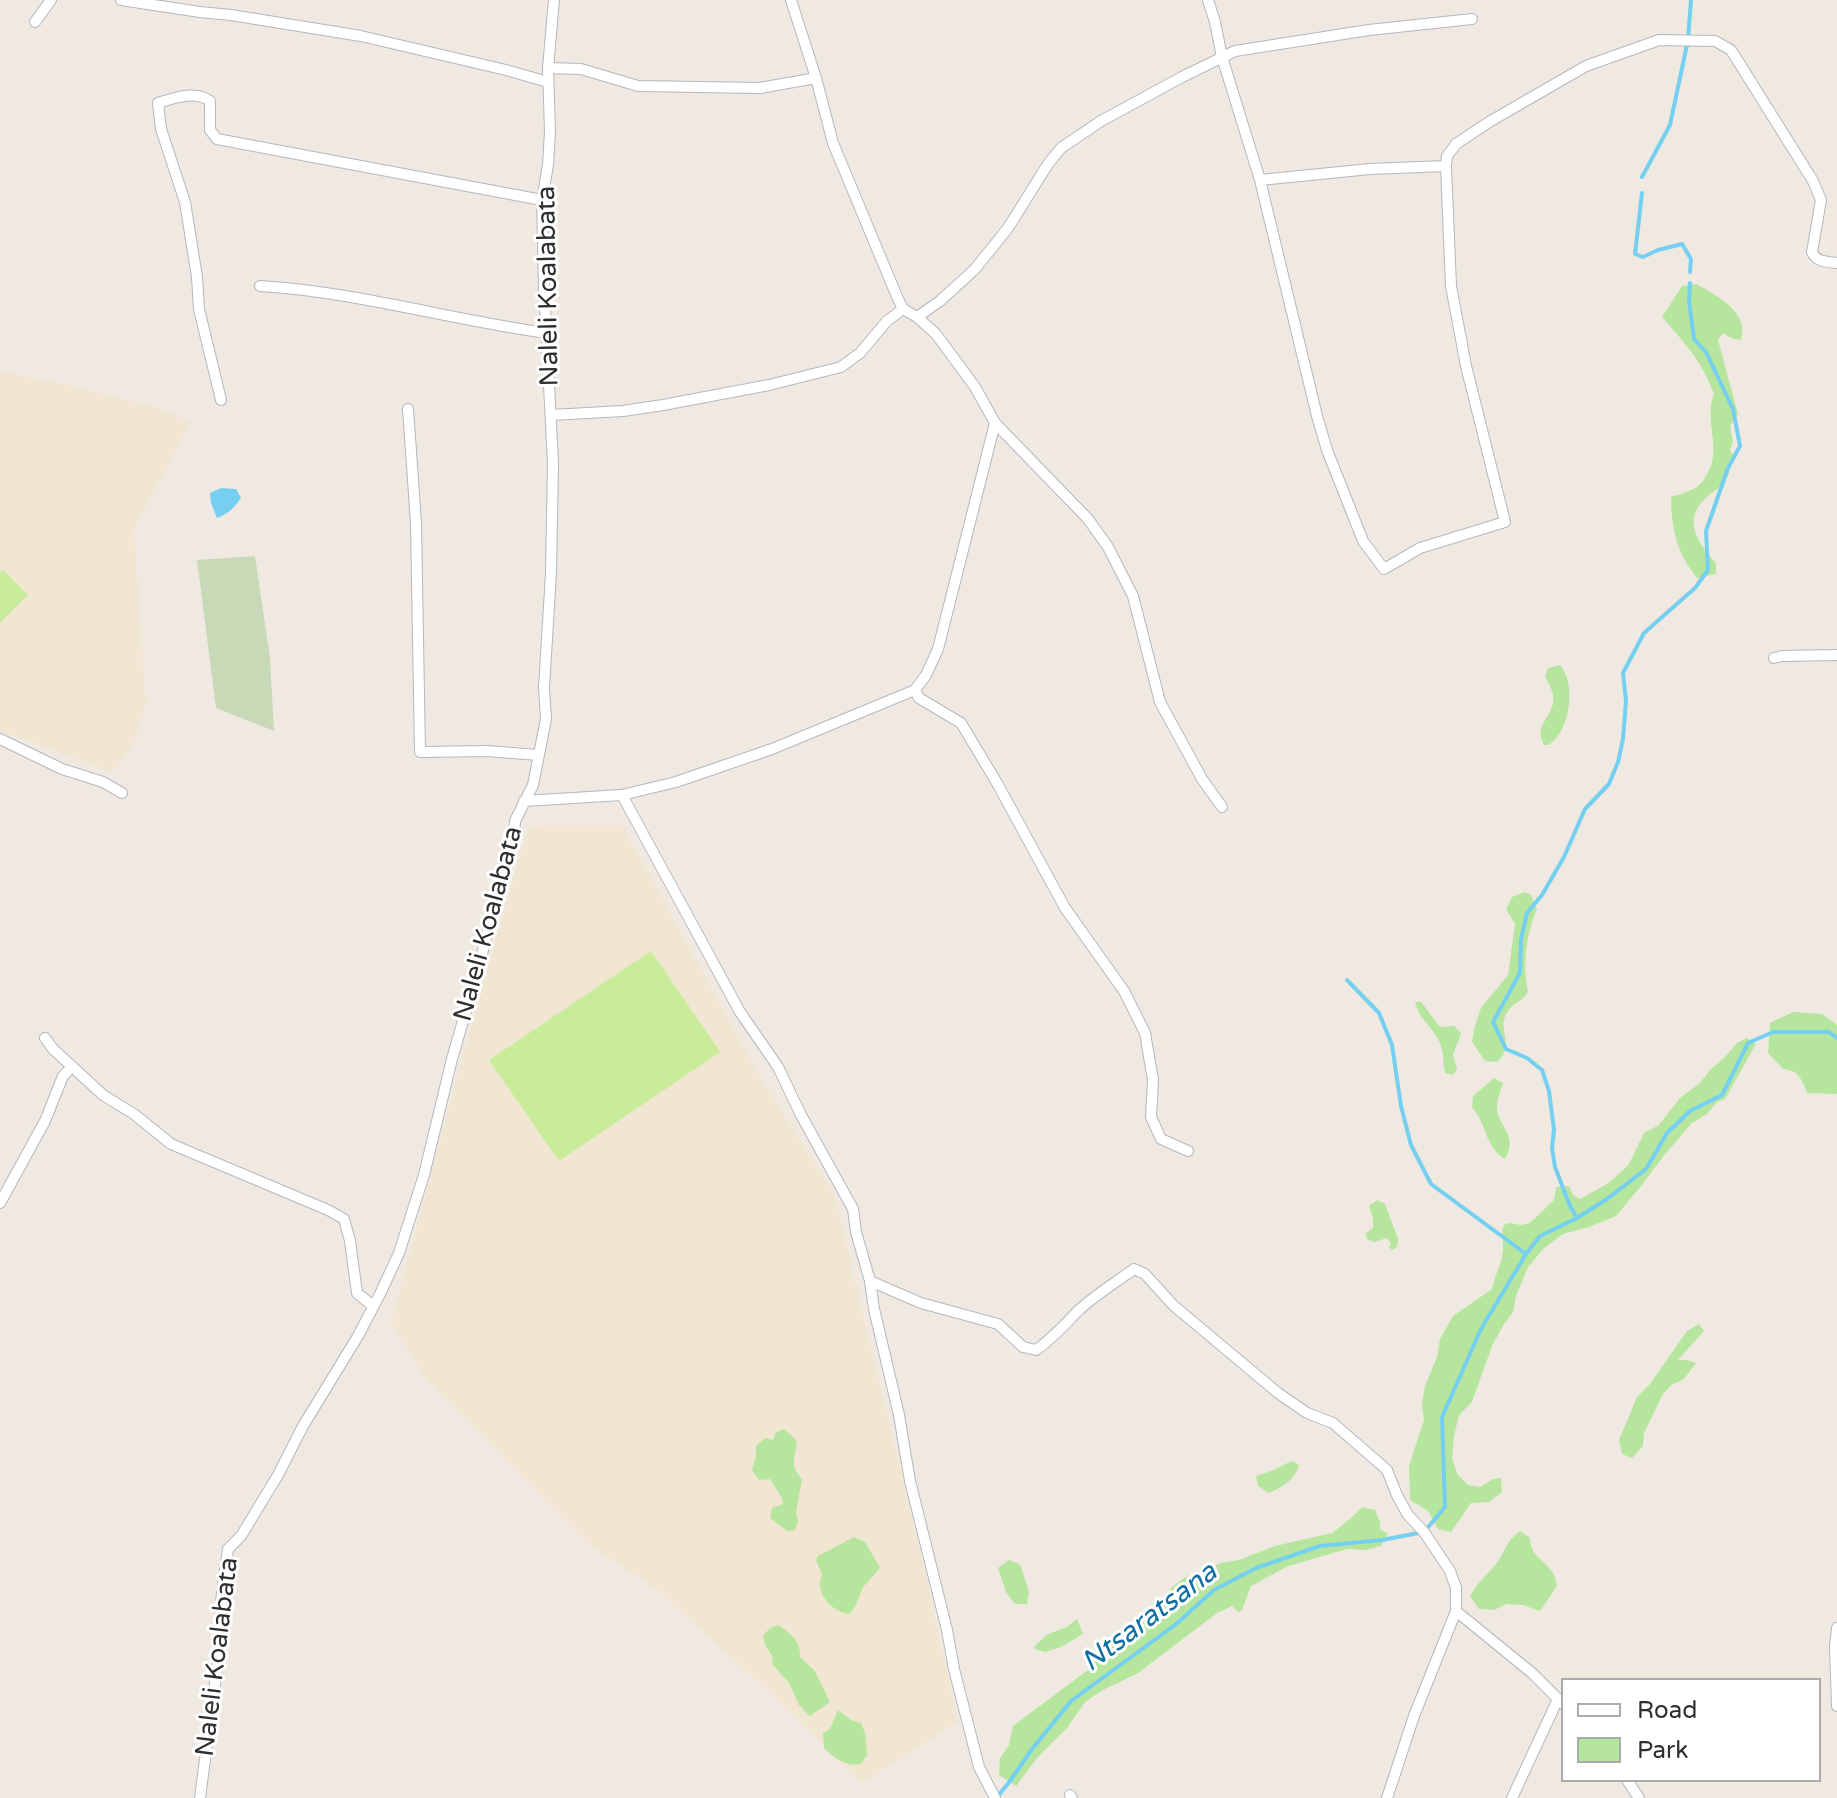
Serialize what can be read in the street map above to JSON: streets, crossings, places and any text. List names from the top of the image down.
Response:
{
  "streets": {
    "street": ["Naleli Koalabata"]
  },
  "water": ["Ntsaratsana"],
  "legend": ["Road", "Park"]
}
